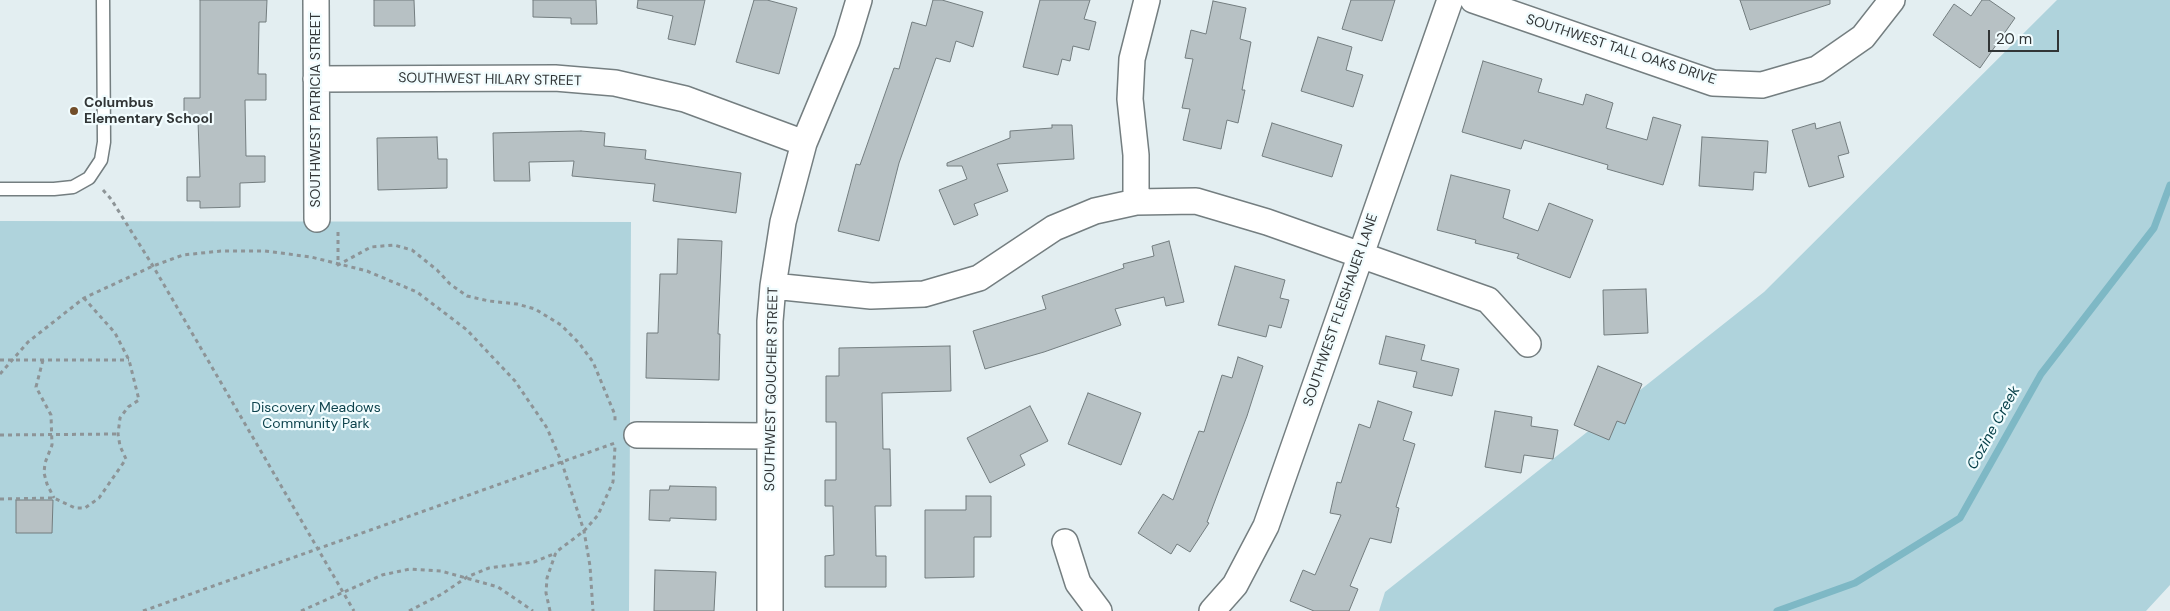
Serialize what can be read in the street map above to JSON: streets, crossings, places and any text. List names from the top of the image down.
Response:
{
  "streets": {
    "street": [
      "SOUTHWEST TALL OAKS DRIVE",
      "SOUTHWEST HILARY STREET",
      "SOUTHWEST PATRICIA STREET",
      "SOUTHWEST FLEISHAUER LANE",
      "SOUTHWEST GOUCHER STREET"
    ]
  },
  "crossings": [
    ["SOUTHWEST HILARY STREET", "SOUTHWEST PATRICIA STREET"],
    ["SOUTHWEST HILARY STREET", "SOUTHWEST GOUCHER STREET"]
  ],
  "water": ["Cozine Creek"],
  "parks": ["Discovery Meadows Community Park"],
  "places": ["Columbus Elementary School"],
  "scale_bar": "20 m"
}
